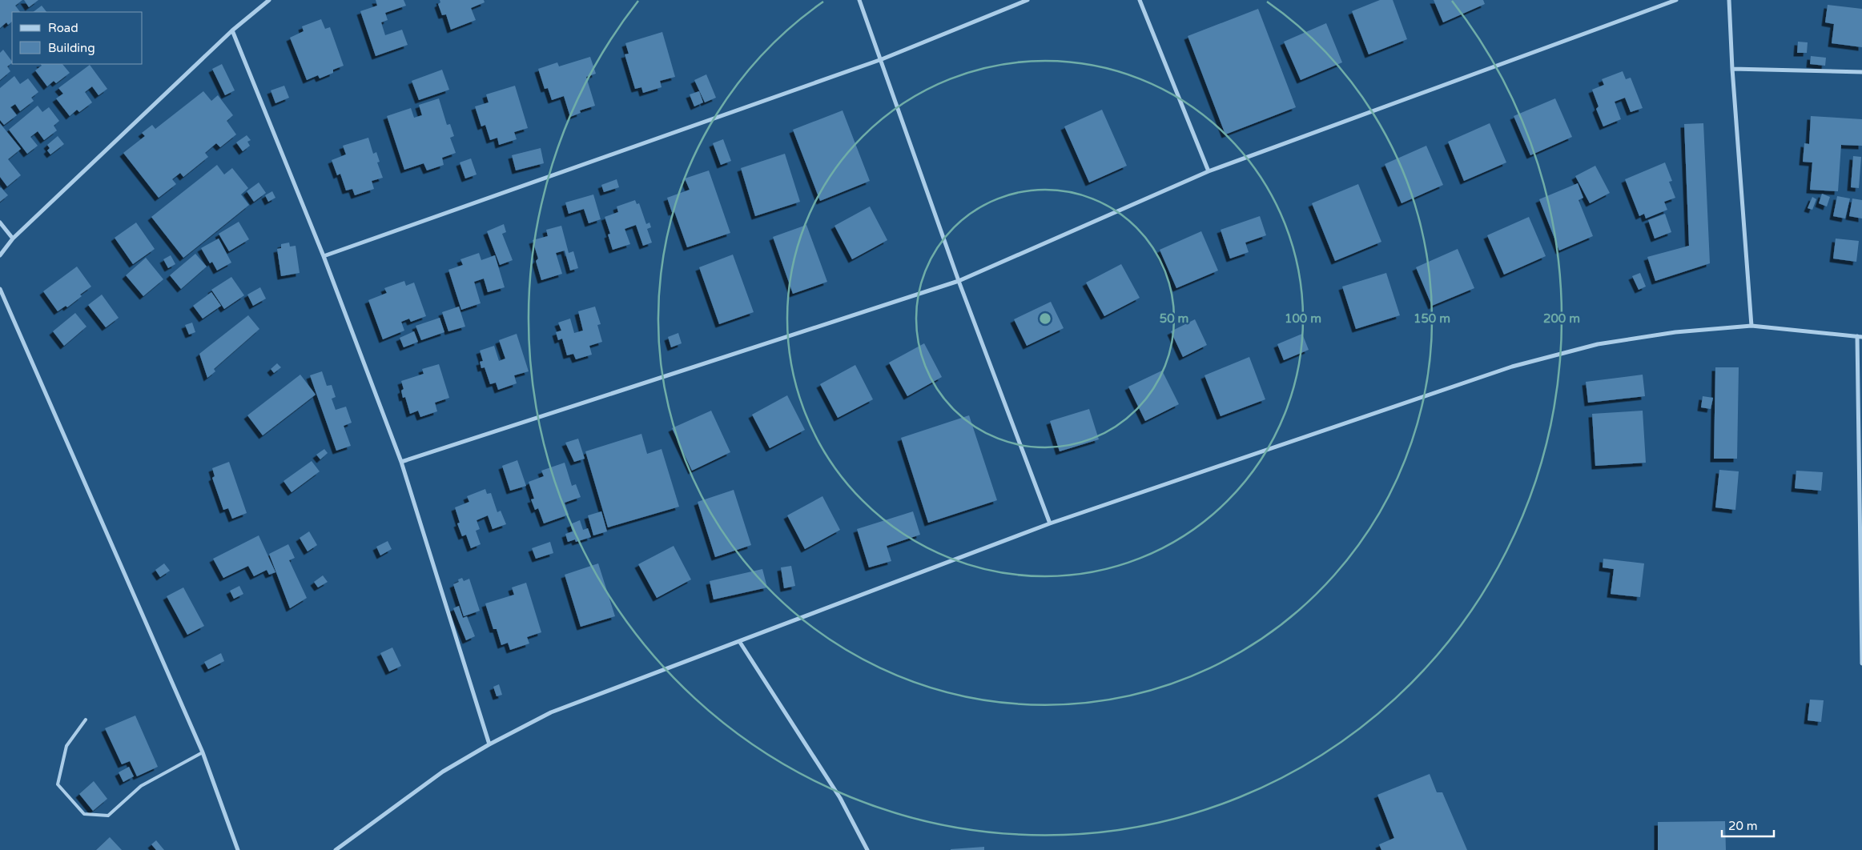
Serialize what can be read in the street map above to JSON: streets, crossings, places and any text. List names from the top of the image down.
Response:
{
  "legend": ["Road", "Building"],
  "scale_bar": "20 m",
  "rings": [
    "50 m",
    "100 m",
    "150 m",
    "200 m"
  ]
}
